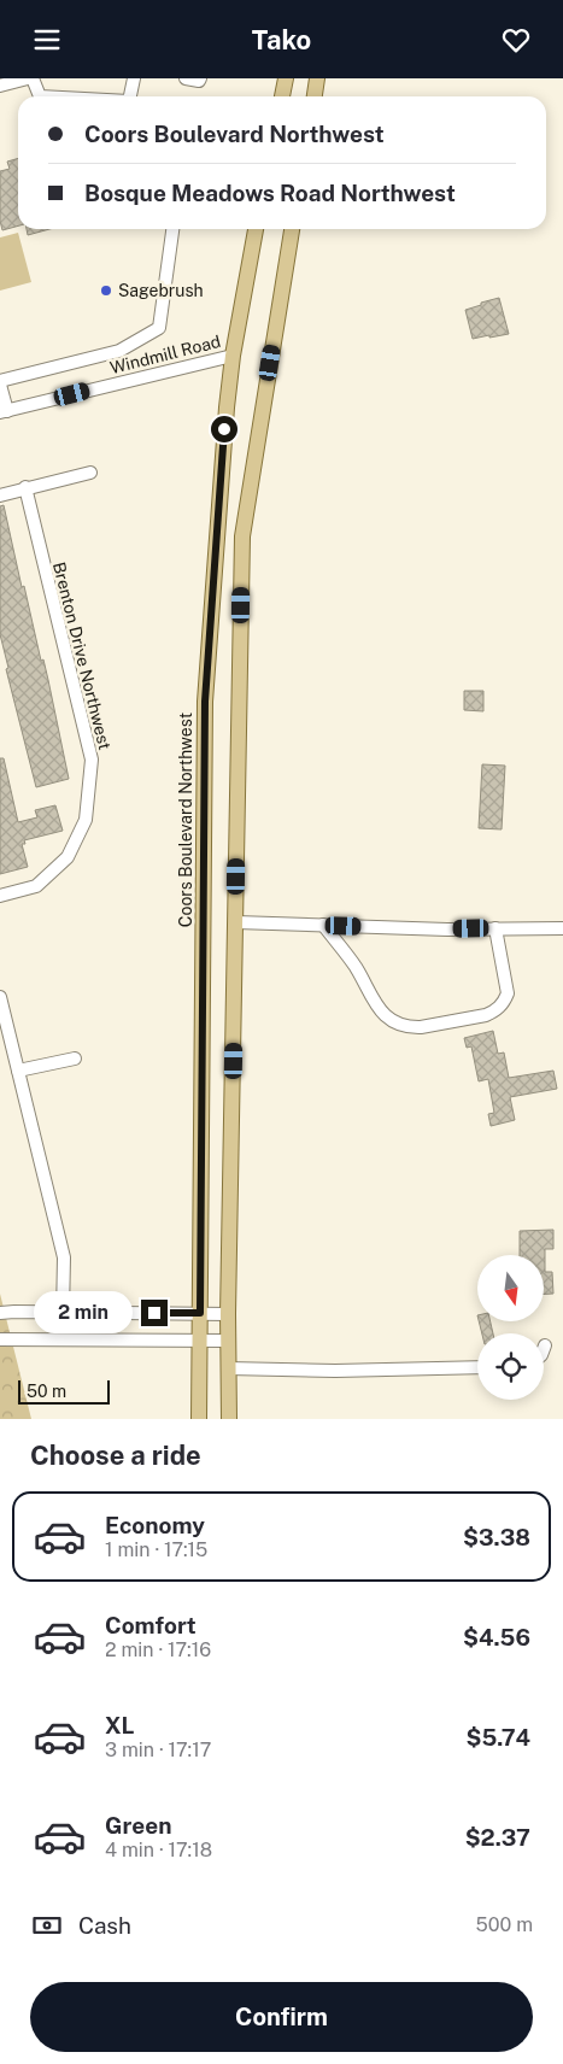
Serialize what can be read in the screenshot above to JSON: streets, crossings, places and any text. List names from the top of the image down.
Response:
{
  "streets": {
    "main road": ["Coors Boulevard Northwest"],
    "street": ["Windmill Road", "Brenton Drive Northwest"]
  },
  "crossings": [
    ["Windmill Road", "Coors Boulevard Northwest"]
  ],
  "places": ["Sagebrush"],
  "scale_bar": "50 m",
  "north": "bottom",
  "page": {
    "header": "Tako",
    "banner": ["Coors Boulevard Northwest", "Bosque Meadows Road Northwest"],
    "bubble": "2 min",
    "scale": "50 m",
    "heading": "Choose a ride",
    "list": [
      {
        "name": "Economy",
        "note": "1 min · 17:15",
        "value": "$3.38"
      },
      {
        "name": "Comfort",
        "note": "2 min · 17:16",
        "value": "$4.56"
      },
      {
        "name": "XL",
        "note": "3 min · 17:17",
        "value": "$5.74"
      },
      {
        "name": "Green",
        "note": "4 min · 17:18",
        "value": "$2.37"
      }
    ],
    "pay": ["Cash", "500 m"],
    "buttons": "Confirm"
  }
}
